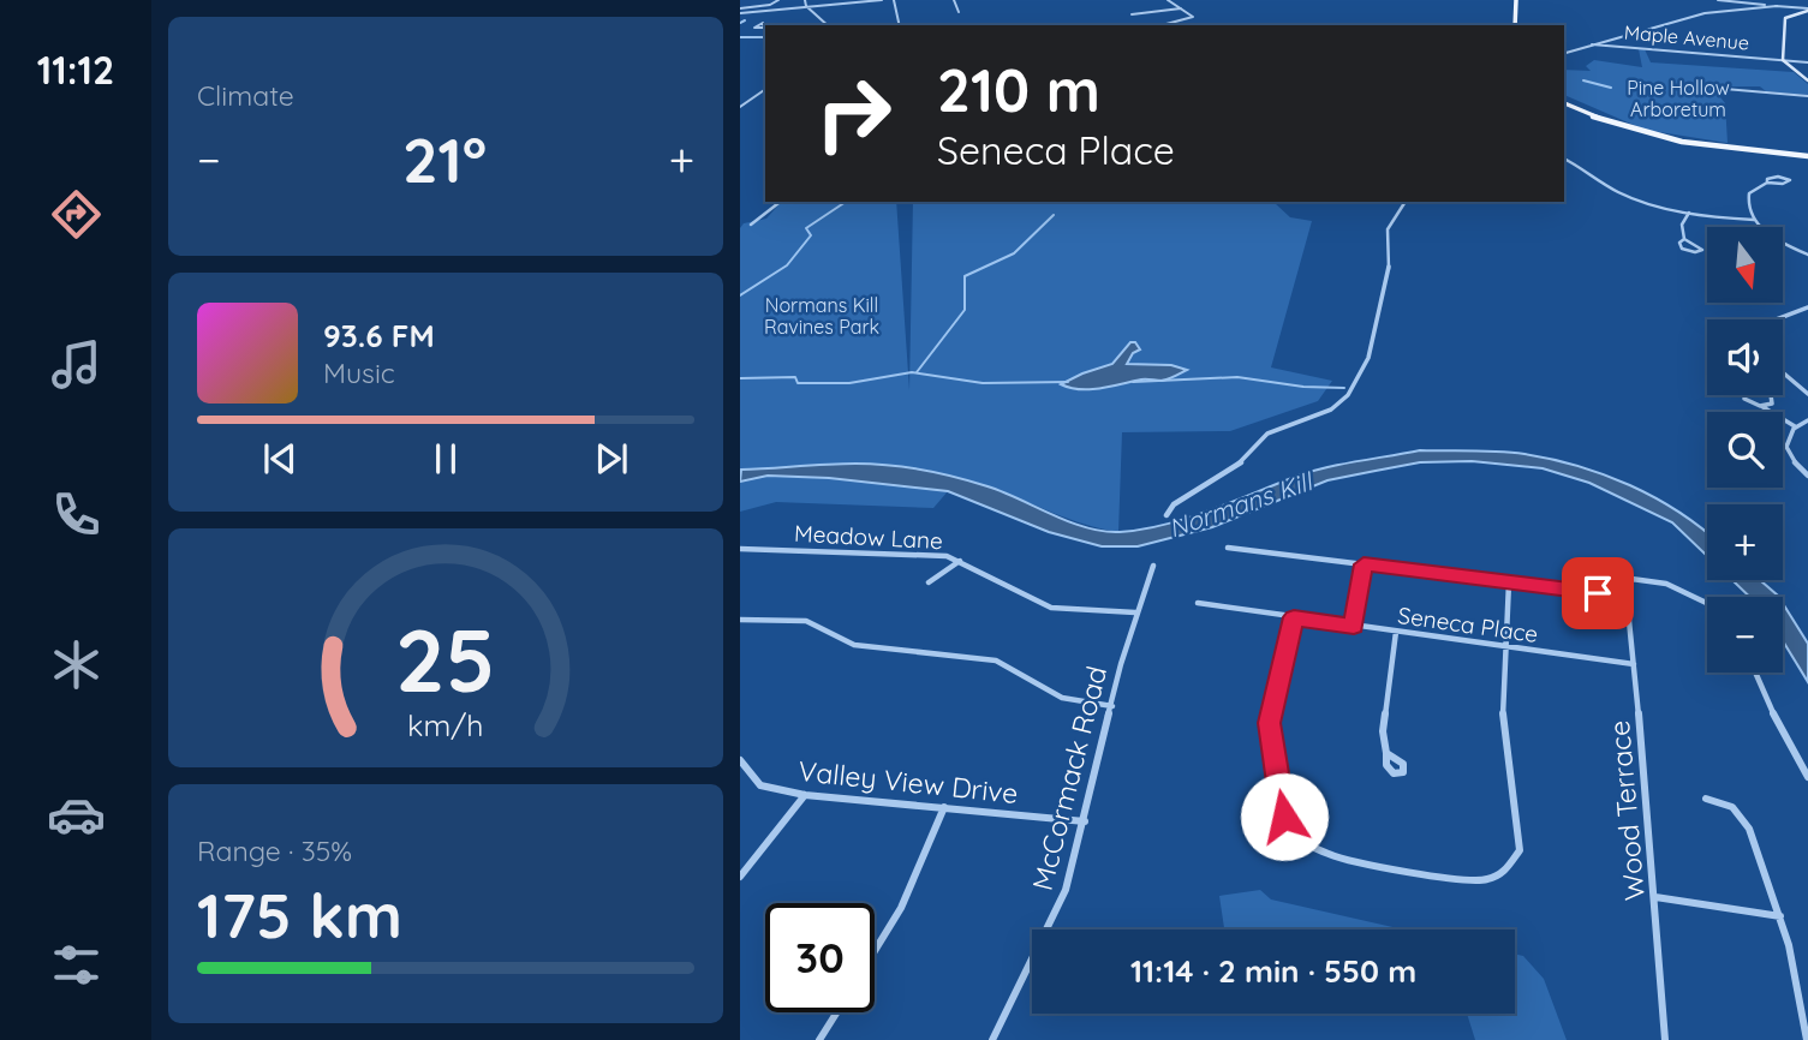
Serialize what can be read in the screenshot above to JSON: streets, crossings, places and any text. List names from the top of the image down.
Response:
{
  "streets": {
    "street": [
      "Maple Avenue",
      "Meadow Lane",
      "Seneca Place",
      "McCormack Road",
      "Valley View Drive",
      "Wood Terrace"
    ]
  },
  "crossings": [
    ["Meadow Lane", "McCormack Road"],
    ["Seneca Place", "Wood Terrace"],
    ["McCormack Road", "Valley View Drive"]
  ],
  "water": ["Normans Kill"],
  "parks": ["Pine Hollow Arboretum", "Normans Kill Ravines Park"],
  "north": "bottom",
  "page": {
    "tabs": "11:12",
    "tile": [
      "Climate",
      ["Range · 35%", "175 km"]
    ],
    "turn": ["210 m", "Seneca Place"],
    "heat": ["−", "21°", "+"],
    "map_buttons": ["+", "−"],
    "song": ["93.6 FM", "Music"],
    "limit": "30",
    "trip": "11:14 · 2 min · 550 m",
    "gauge": ["25", "km/h"]
  }
}
